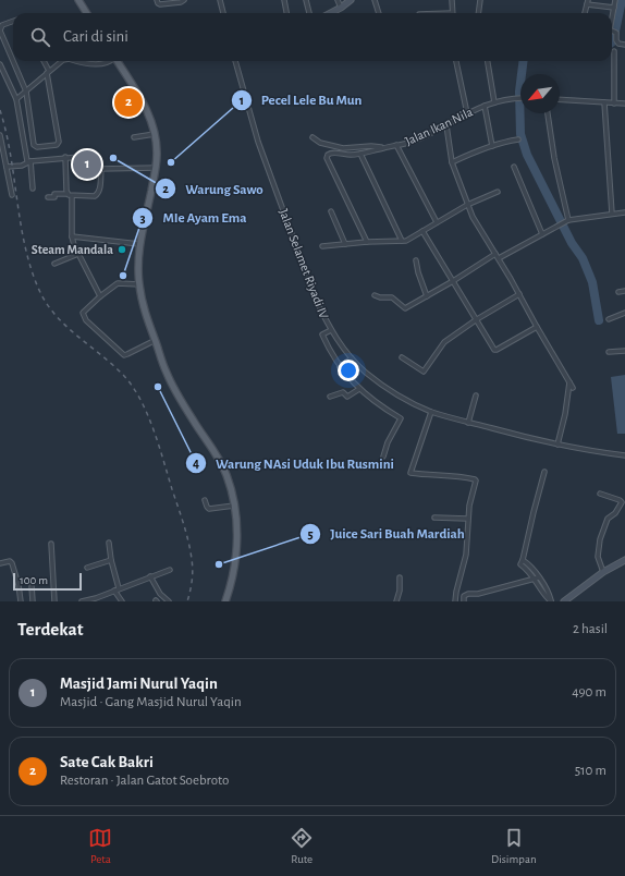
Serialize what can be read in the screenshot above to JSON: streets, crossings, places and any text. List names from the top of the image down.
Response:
{
  "streets": {
    "street": ["Jalan Ikan Nila", "Jalan Selamet Riyadi IV"]
  },
  "places": [
    "Warung Sawo",
    "Pecel Lele Bu Mun",
    "Steam Mandala",
    "MIe Ayam Ema",
    "Warung NAsi Uduk Ibu Rusmini",
    "Juice Sari Buah Mardiah"
  ],
  "scale_bar": "100 m",
  "north": "bottom left",
  "page": {
    "search": "Cari di sini",
    "pins": ["2", "1"],
    "scale": "100 m",
    "heading": ["Terdekat", "2 hasil"],
    "list": [
      {
        "mark": "1",
        "name": "Masjid Jami Nurul Yaqin",
        "note": "Masjid · Gang Masjid Nurul Yaqin",
        "value": "490 m"
      },
      {
        "mark": "2",
        "name": "Sate Cak Bakri",
        "note": "Restoran · Jalan Gatot Soebroto",
        "value": "510 m"
      }
    ],
    "nav": ["Peta", "Rute", "Disimpan"]
  }
}
